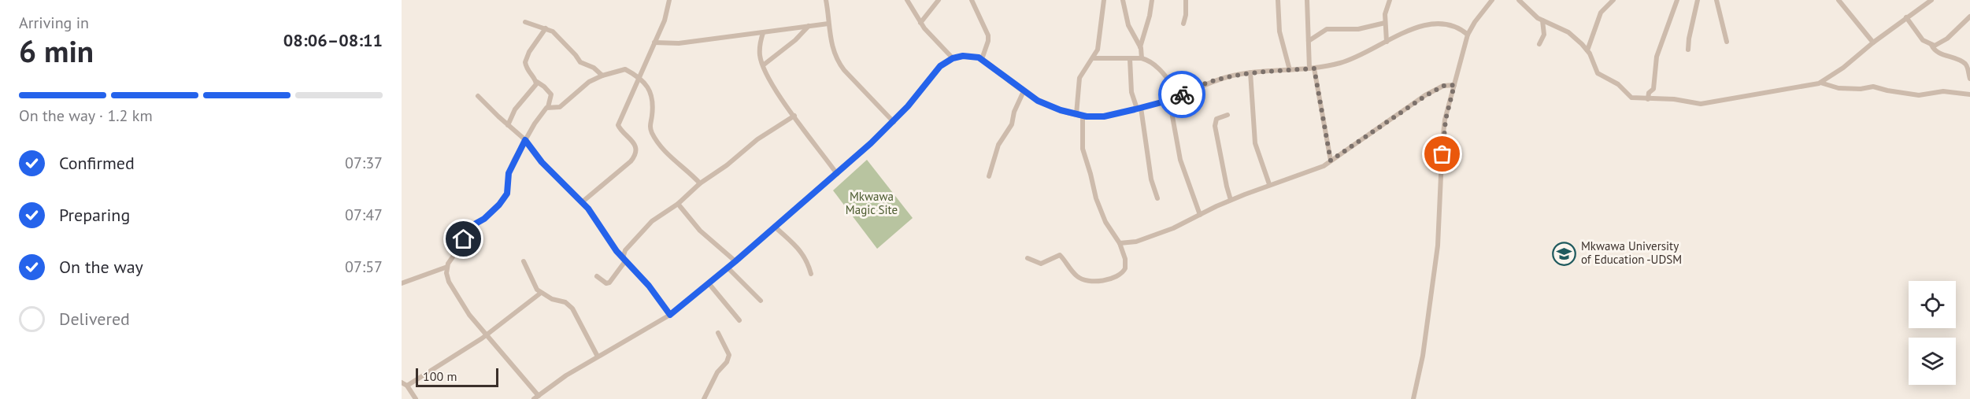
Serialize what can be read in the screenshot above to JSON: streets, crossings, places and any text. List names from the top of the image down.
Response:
{
  "parks": ["Mkwawa Magic Site"],
  "places": {
    "school or university": ["Mkwawa University of Education -UDSM"]
  },
  "scale_bar": "100 m",
  "page": {
    "heading": ["6 min", "Arriving in", "08:06–08:11"],
    "bar": "On the way · 1.2 km",
    "list": [
      ["Confirmed", "07:37"],
      ["Preparing", "07:47"],
      ["On the way", "07:57"],
      "Delivered"
    ],
    "scale": "100 m"
  }
}
